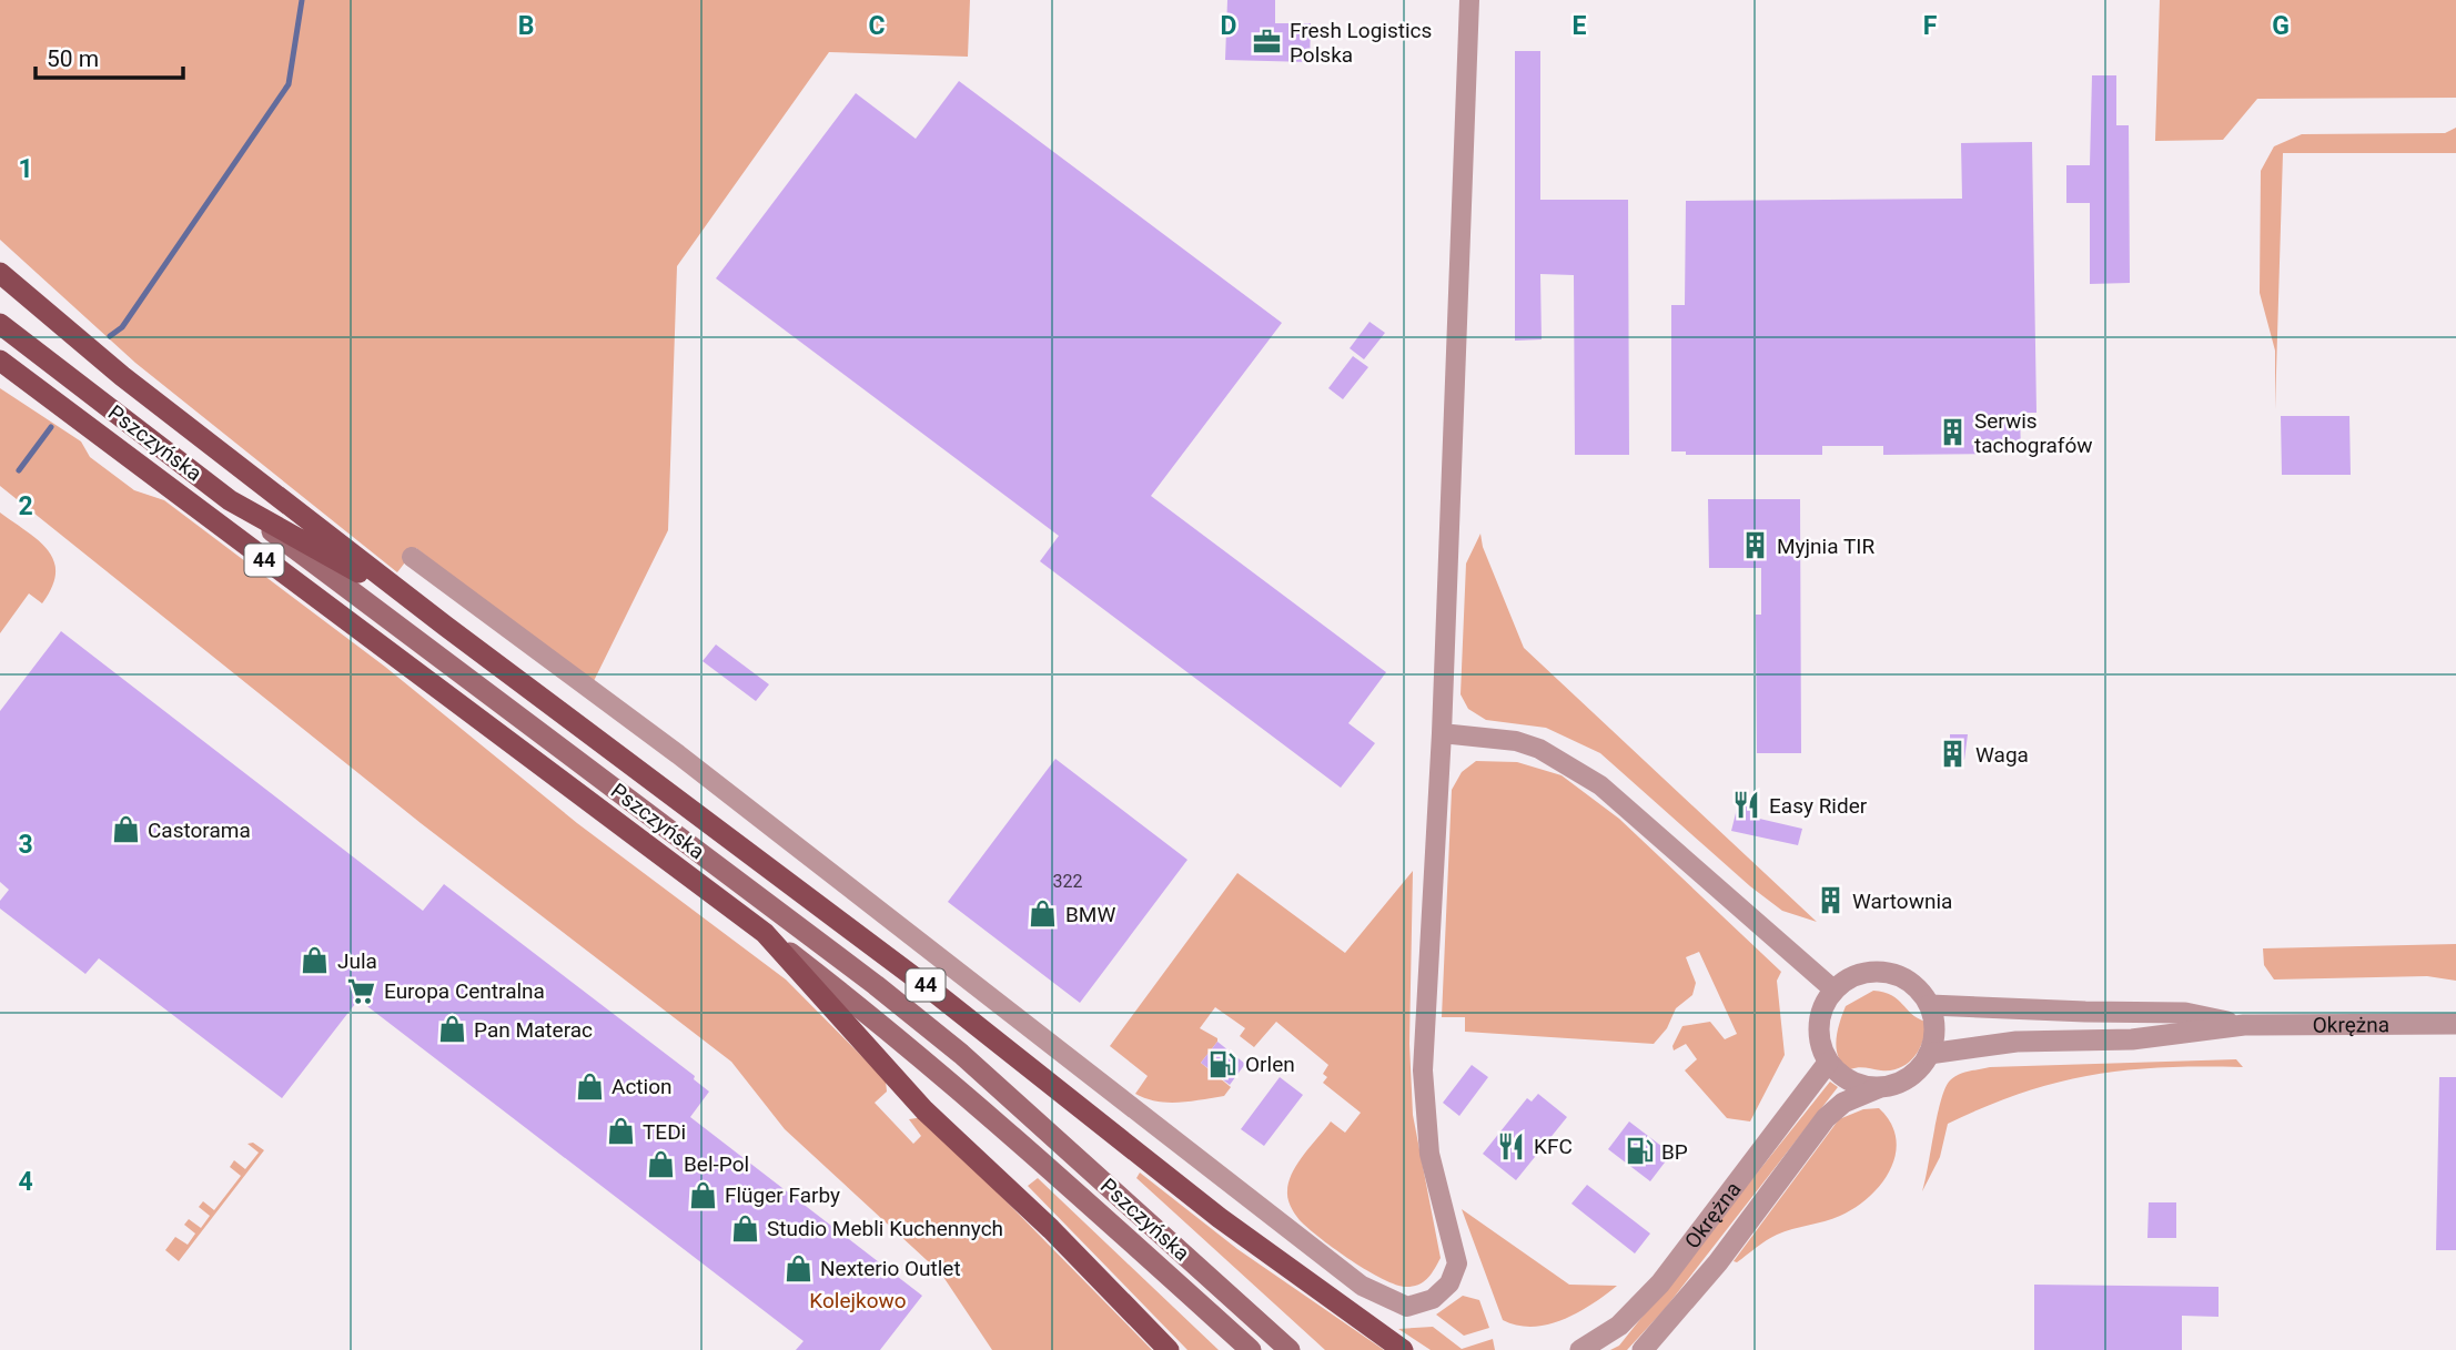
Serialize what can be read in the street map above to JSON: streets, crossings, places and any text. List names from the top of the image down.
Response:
{
  "streets": {
    "main road": ["Pszczyńska", "44"],
    "street": ["Okrężna"]
  },
  "crossings": [
    ["Pszczyńska", "44"]
  ],
  "parks": ["Kolejkowo"],
  "places": {
    "office": ["Fresh Logistics Polska"],
    "building": [
      "Serwis tachografów",
      "Myjnia TIR",
      "Waga",
      "Wartownia"
    ],
    "restaurant": ["Easy Rider", "KFC"],
    "shop": [
      "Castorama",
      "BMW",
      "Jula",
      "Pan Materac",
      "Action",
      "TEDi",
      "Bel-Pol",
      "Flüger Farby",
      "Studio Mebli Kuchennych",
      "Nexterio Outlet"
    ],
    "supermarket": ["Europa Centralna"],
    "fuel station": ["Orlen", "BP"]
  },
  "house_numbers": ["322"],
  "scale_bar": "50 m",
  "grid": {
    "columns": [
      "B",
      "C",
      "D",
      "E",
      "F",
      "G"
    ],
    "rows": [
      "1",
      "2",
      "3",
      "4"
    ]
  }
}
